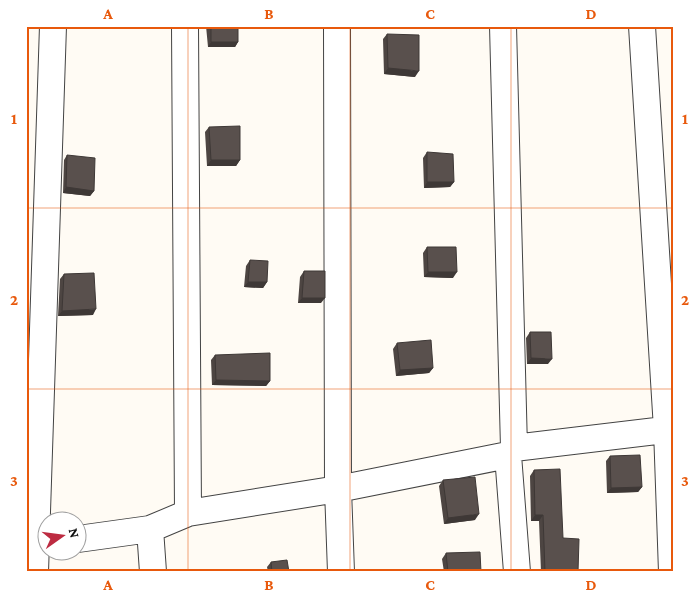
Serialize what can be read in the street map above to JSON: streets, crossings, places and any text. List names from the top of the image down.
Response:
{
  "north": "right",
  "grid": {
    "columns": [
      "A",
      "B",
      "C",
      "D"
    ],
    "rows": ["1", "2", "3"]
  }
}
